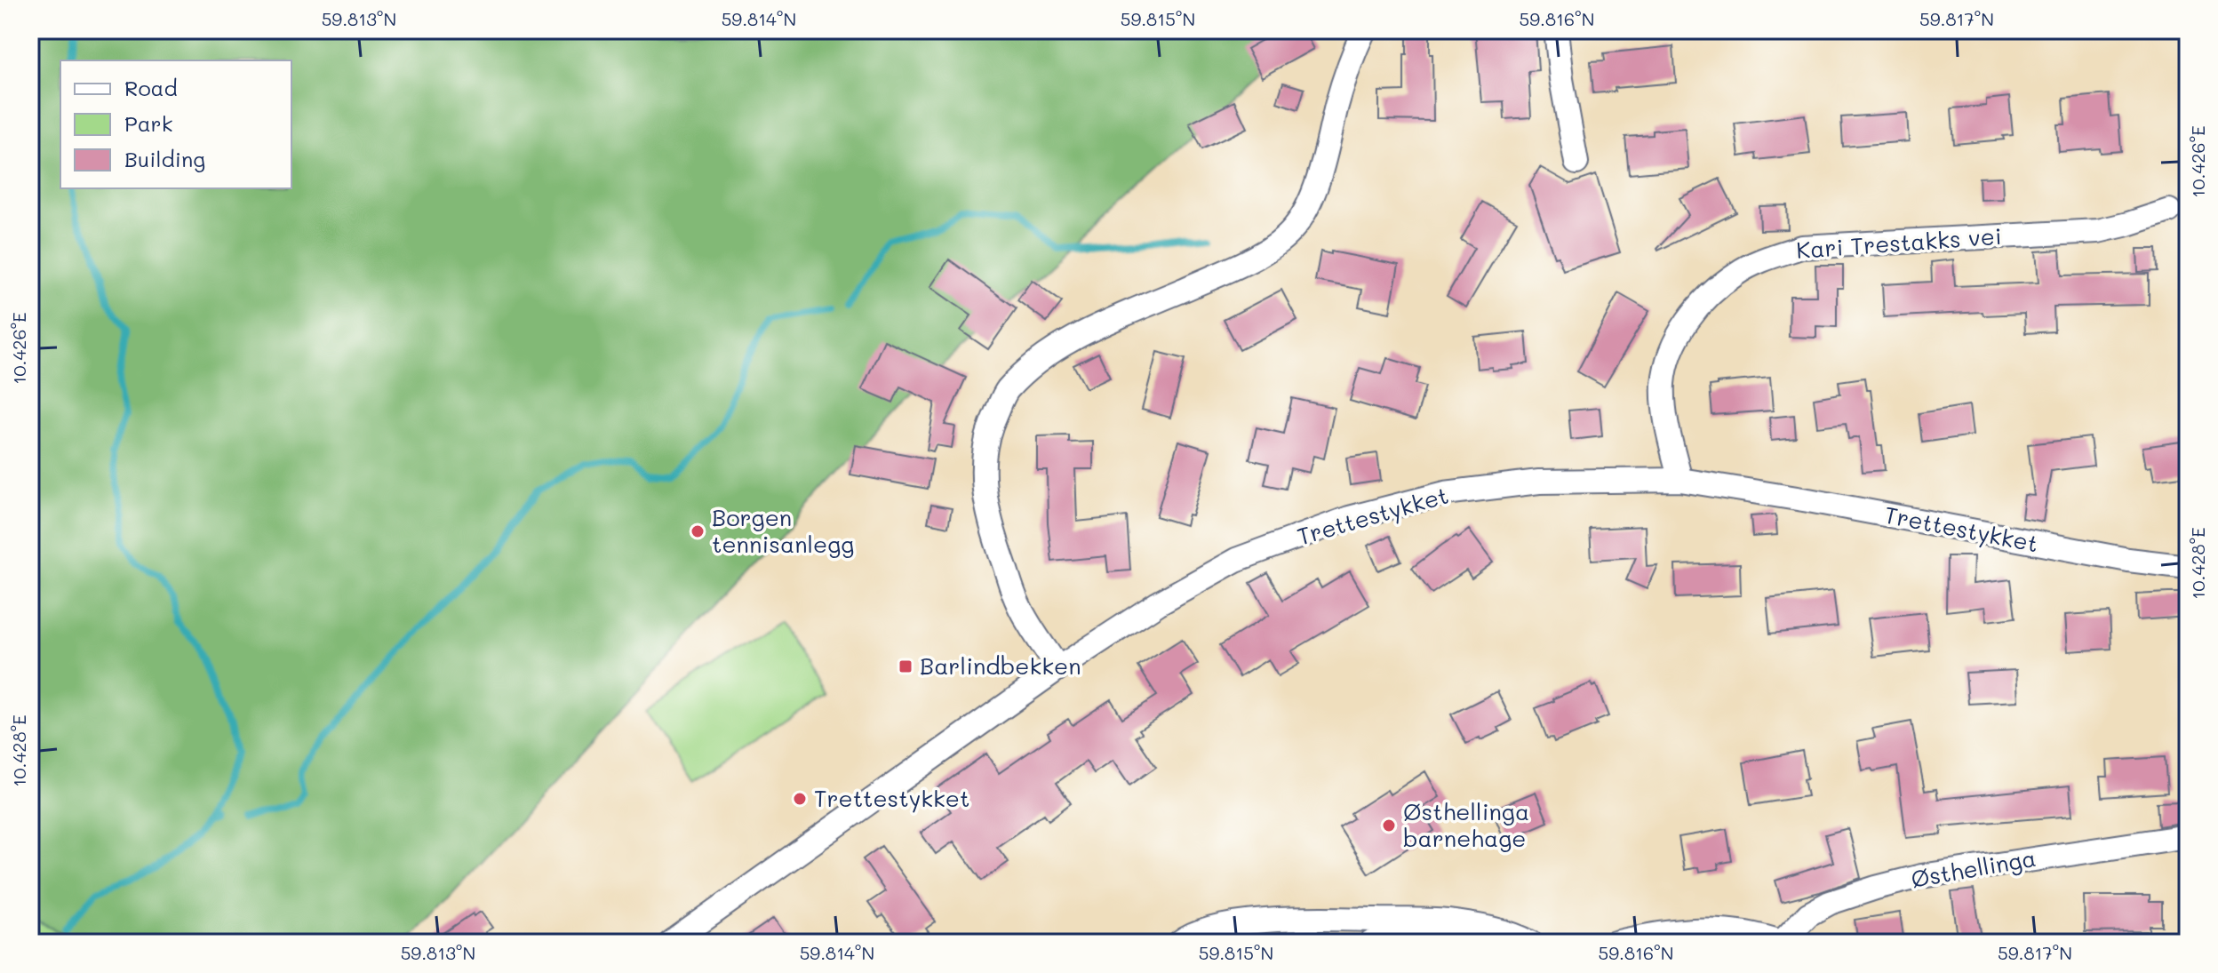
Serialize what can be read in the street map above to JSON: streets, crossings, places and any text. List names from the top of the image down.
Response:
{
  "streets": {
    "street": ["Kari Trestakks vei", "Trettestykket", "Østhellinga"]
  },
  "crossings": [
    ["Kari Trestakks vei", "Trettestykket"]
  ],
  "places": {
    "other": ["Borgen tennisanlegg", "Trettestykket", "Østhellinga barnehage"],
    "transit": ["Barlindbekken"]
  },
  "legend": ["Road", "Park", "Building"],
  "coordinates": [
    "59.813°N",
    "59.814°N",
    "59.815°N",
    "59.816°N",
    "59.817°N",
    "10.426°E",
    "10.428°E"
  ]
}
